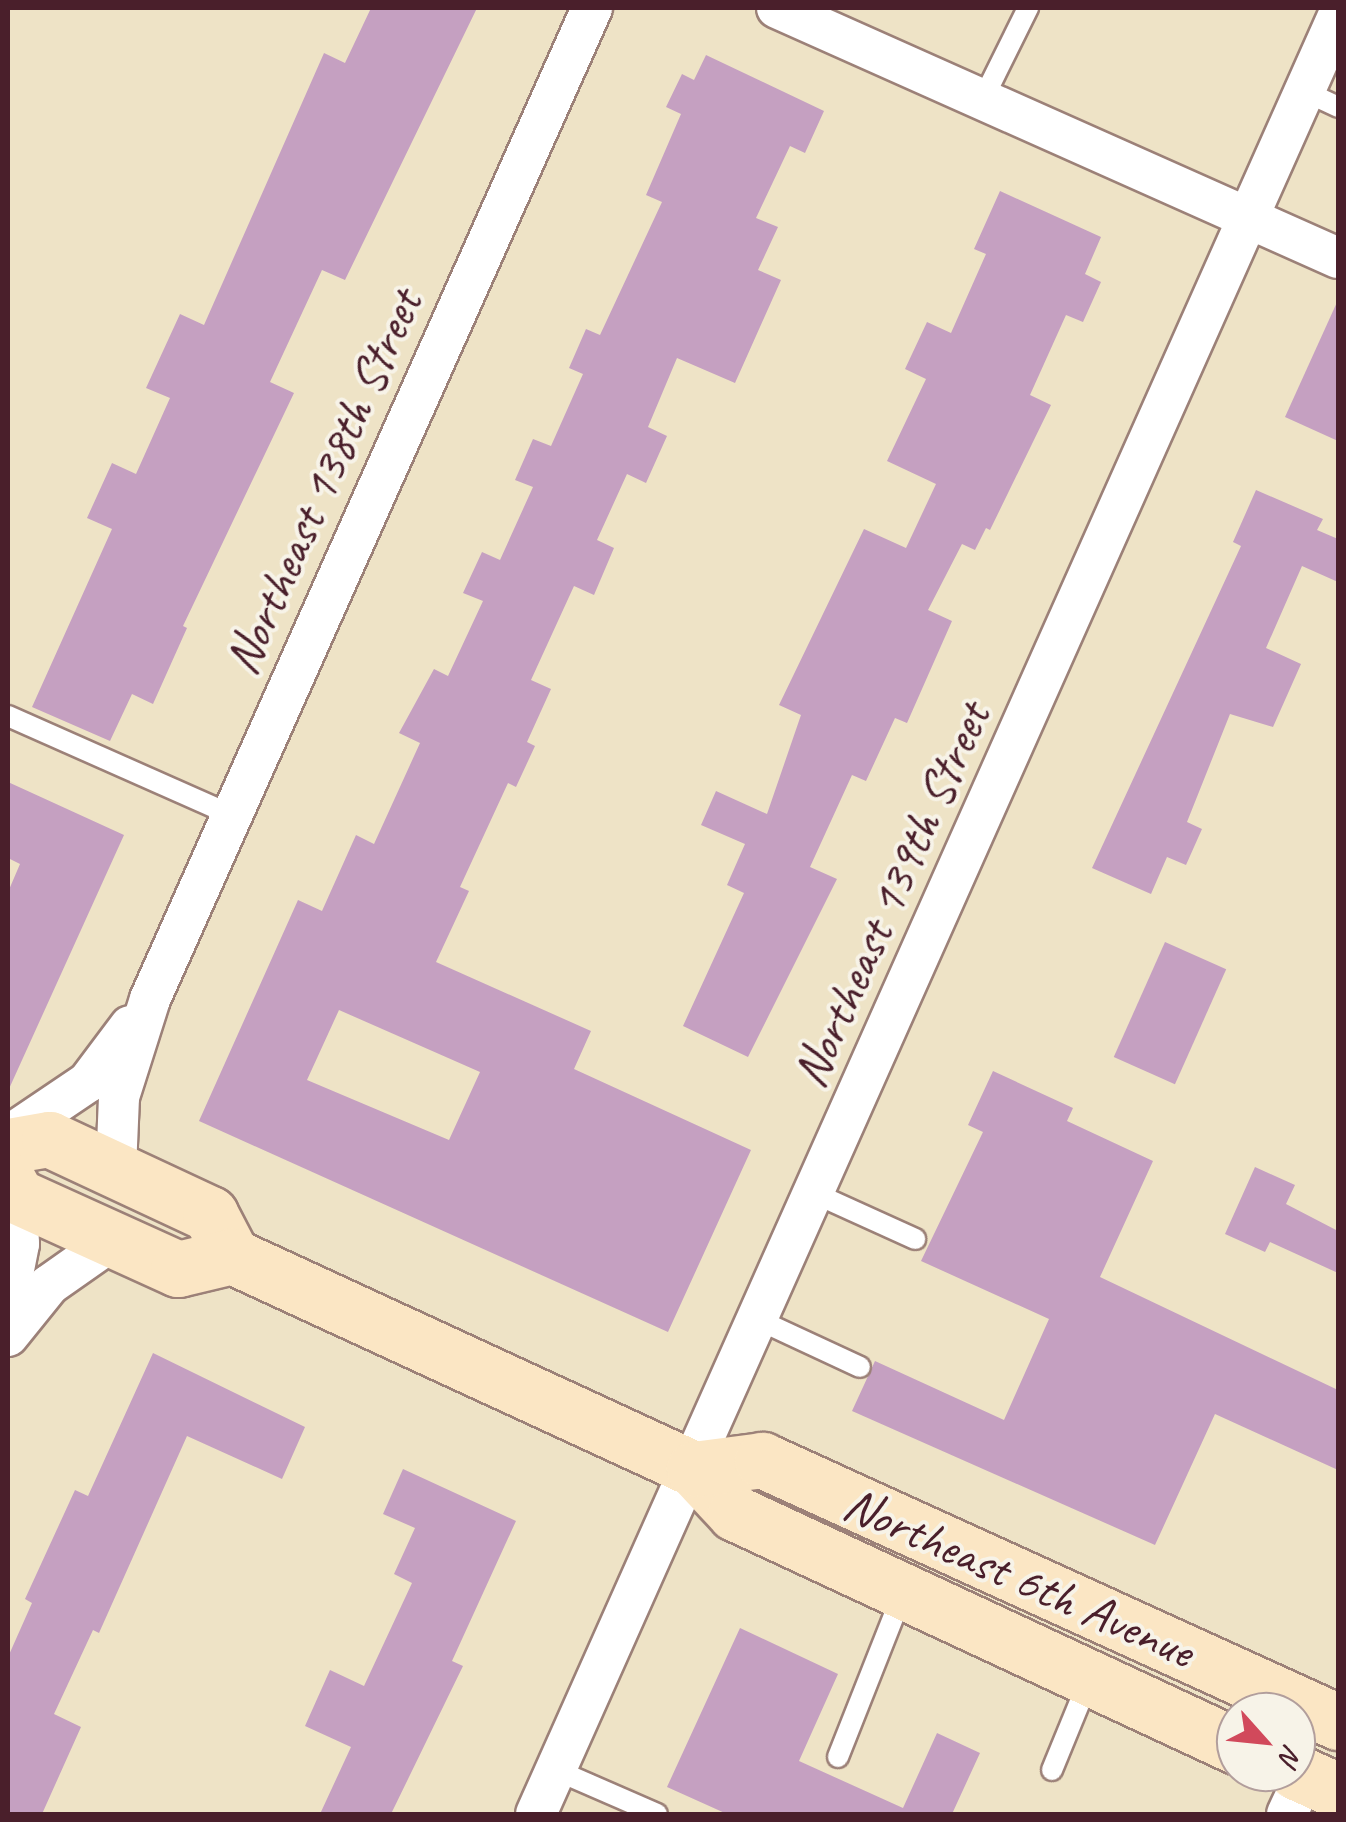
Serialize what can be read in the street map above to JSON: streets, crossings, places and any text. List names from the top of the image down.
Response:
{
  "streets": {
    "main road": ["Northeast 6th Avenue"],
    "street": ["Northeast 138th Street", "Northeast 139th Street"]
  },
  "crossings": [
    ["Northeast 139th Street", "Northeast 6th Avenue"]
  ],
  "north": "bottom right"
}
